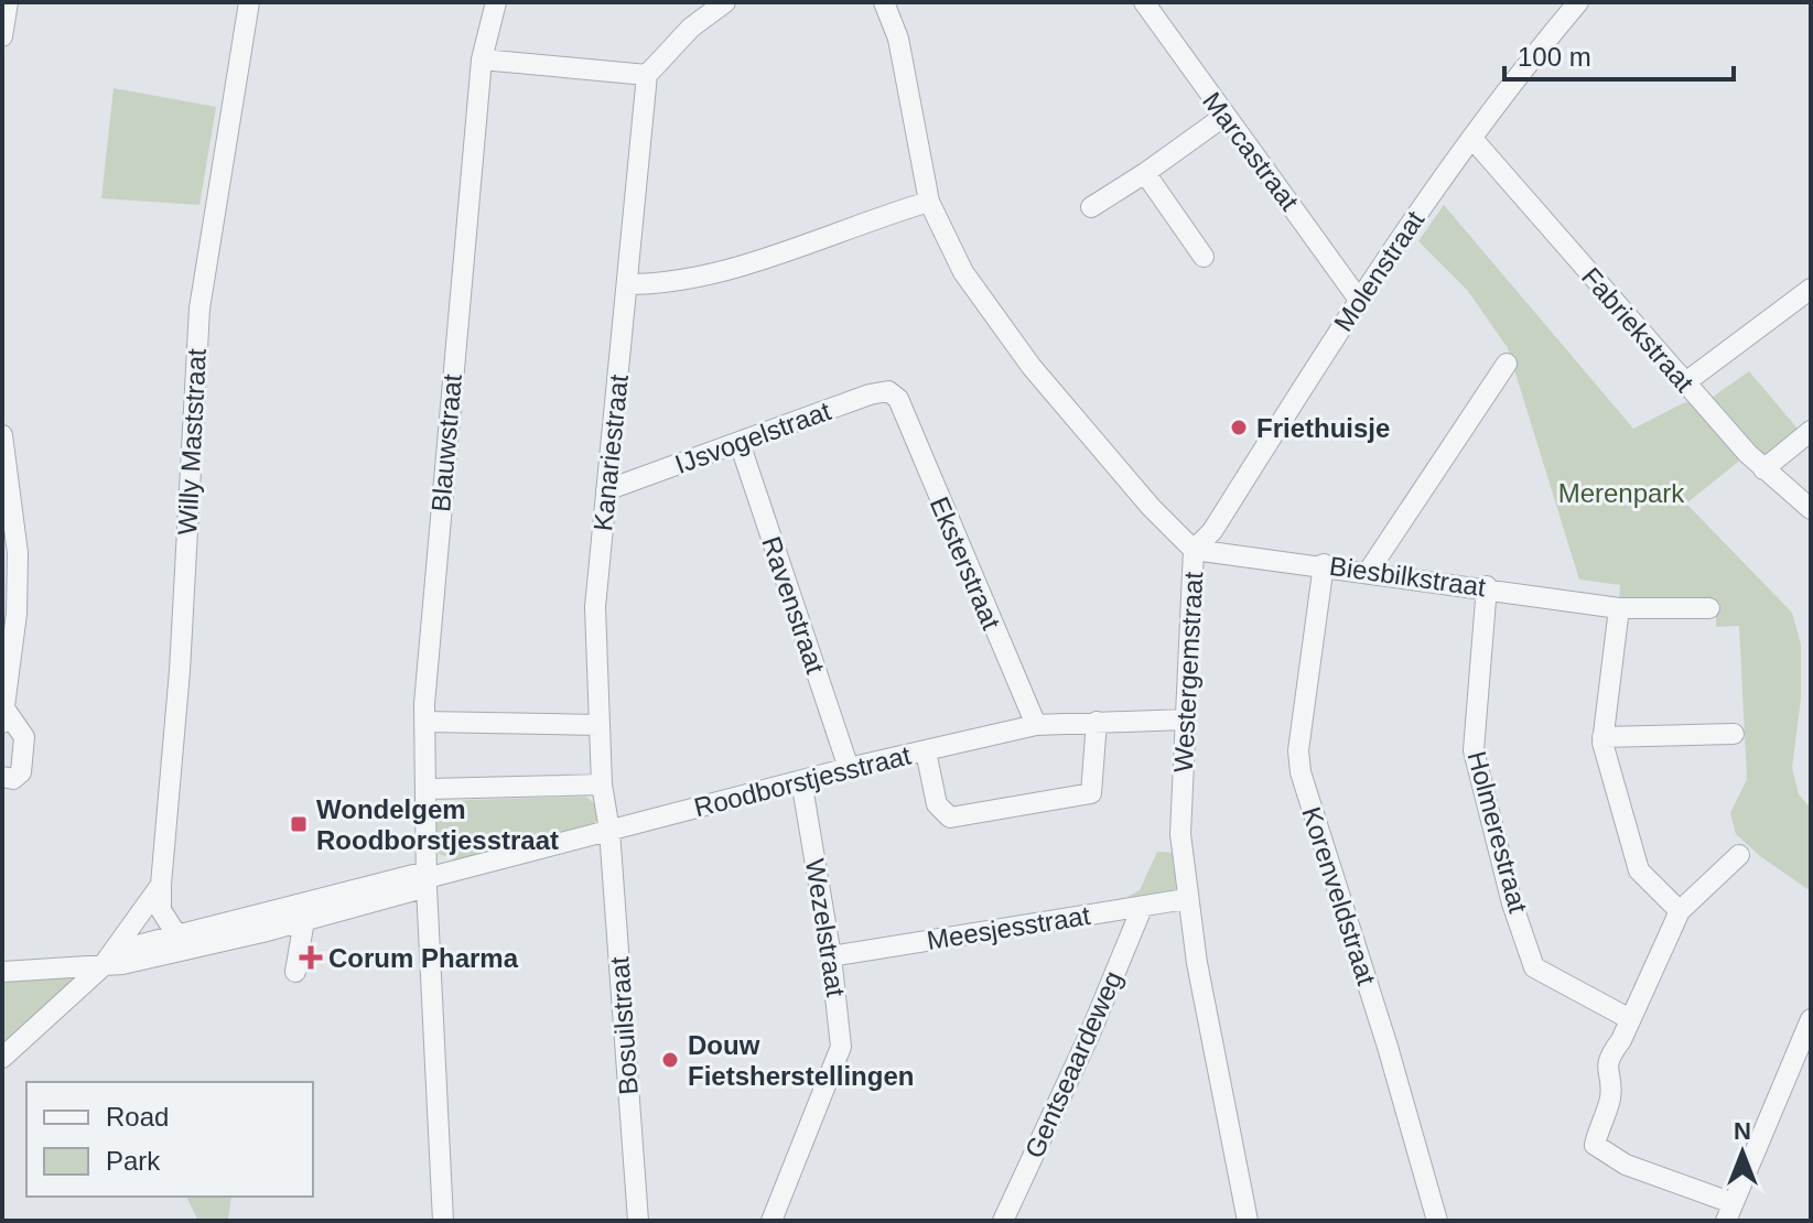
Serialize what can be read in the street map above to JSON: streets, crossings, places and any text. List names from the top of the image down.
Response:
{
  "streets": {
    "street": [
      "Marcastraat",
      "Molenstraat",
      "Fabriekstraat",
      "IJsvogelstraat",
      "Willy Maststraat",
      "Blauwstraat",
      "Kanariestraat",
      "Eksterstraat",
      "Biesbilkstraat",
      "Ravenstraat",
      "Westergemstraat",
      "Roodborstjesstraat",
      "Holmerestraat",
      "Korenveldstraat",
      "Wezelstraat",
      "Meesjesstraat",
      "Bosuilstraat",
      "Gentseaardeweg"
    ]
  },
  "crossings": [
    ["Marcastraat", "Molenstraat"],
    ["Molenstraat", "Fabriekstraat"],
    ["Molenstraat", "Biesbilkstraat"],
    ["Molenstraat", "Westergemstraat"],
    ["IJsvogelstraat", "Kanariestraat"],
    ["IJsvogelstraat", "Eksterstraat"],
    ["IJsvogelstraat", "Ravenstraat"],
    ["Willy Maststraat", "Roodborstjesstraat"],
    ["Blauwstraat", "Roodborstjesstraat"],
    ["Kanariestraat", "Roodborstjesstraat"],
    ["Kanariestraat", "Bosuilstraat"],
    ["Eksterstraat", "Roodborstjesstraat"],
    ["Biesbilkstraat", "Westergemstraat"],
    ["Biesbilkstraat", "Holmerestraat"],
    ["Biesbilkstraat", "Korenveldstraat"],
    ["Ravenstraat", "Roodborstjesstraat"],
    ["Westergemstraat", "Roodborstjesstraat"],
    ["Westergemstraat", "Meesjesstraat"],
    ["Roodborstjesstraat", "Wezelstraat"],
    ["Roodborstjesstraat", "Bosuilstraat"],
    ["Wezelstraat", "Meesjesstraat"],
    ["Meesjesstraat", "Gentseaardeweg"]
  ],
  "parks": ["Merenpark"],
  "places": {
    "other": ["Friethuisje", "Douw Fietsherstellingen"],
    "transit": ["Wondelgem Roodborstjesstraat"],
    "health": ["Corum Pharma"]
  },
  "legend": ["Road", "Park"],
  "scale_bar": "100 m",
  "north": "top"
}
